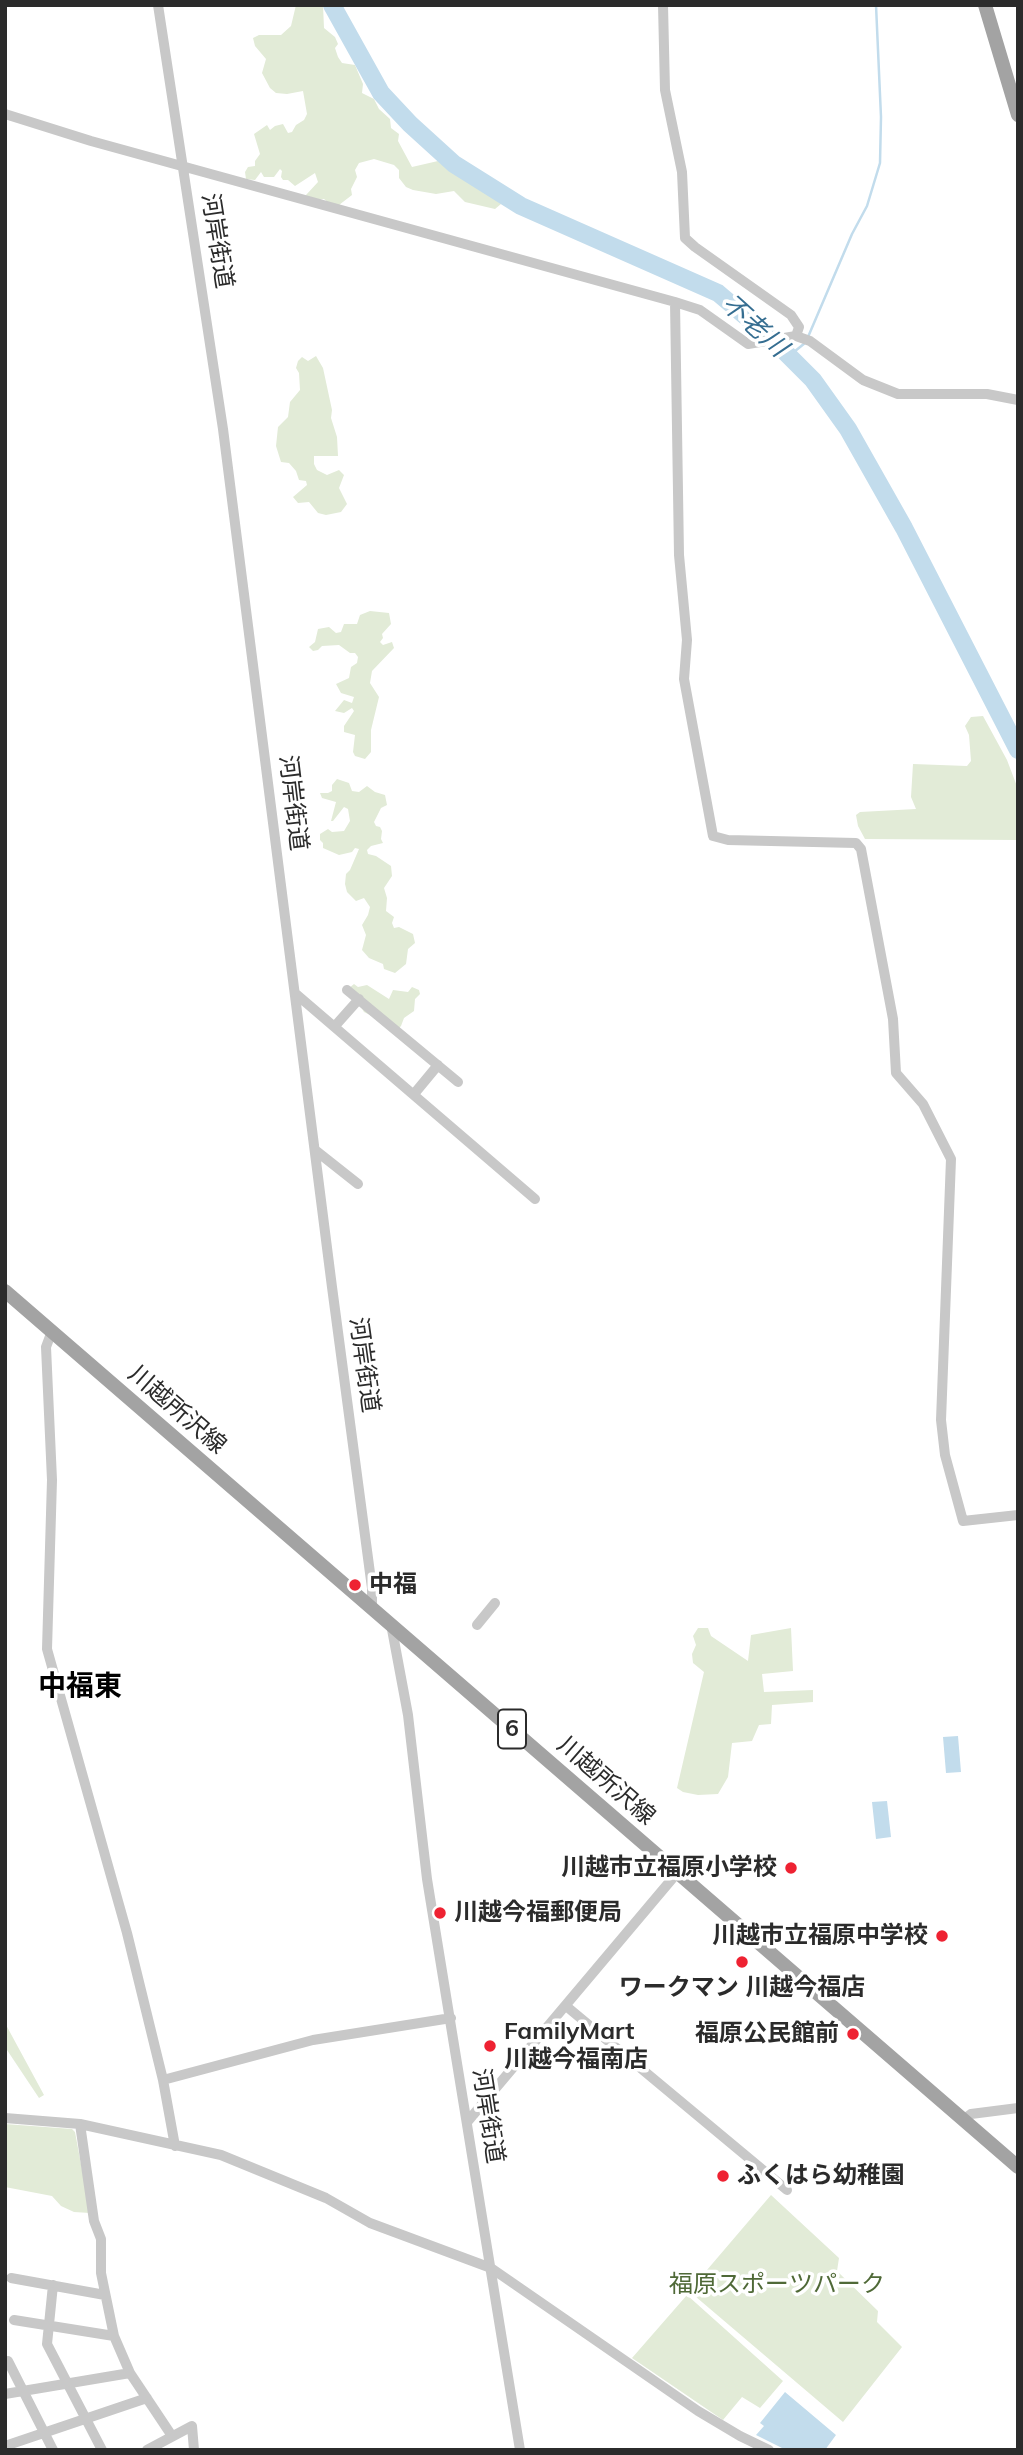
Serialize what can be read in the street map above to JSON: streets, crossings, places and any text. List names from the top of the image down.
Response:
{
  "streets": {
    "main road": ["川越所沢線", "6"],
    "street": ["河岸街道"]
  },
  "crossings": [
    ["河岸街道", "川越所沢線"]
  ],
  "districts": ["中福東"],
  "water": ["不老川"],
  "parks": ["福原スポーツパーク"],
  "places": [
    "中福",
    "川越市立福原小学校",
    "川越今福郵便局",
    "川越市立福原中学校",
    "ワークマン 川越今福店",
    "福原公民館前",
    "FamilyMart 川越今福南店",
    "ふくはら幼稚園"
  ]
}
